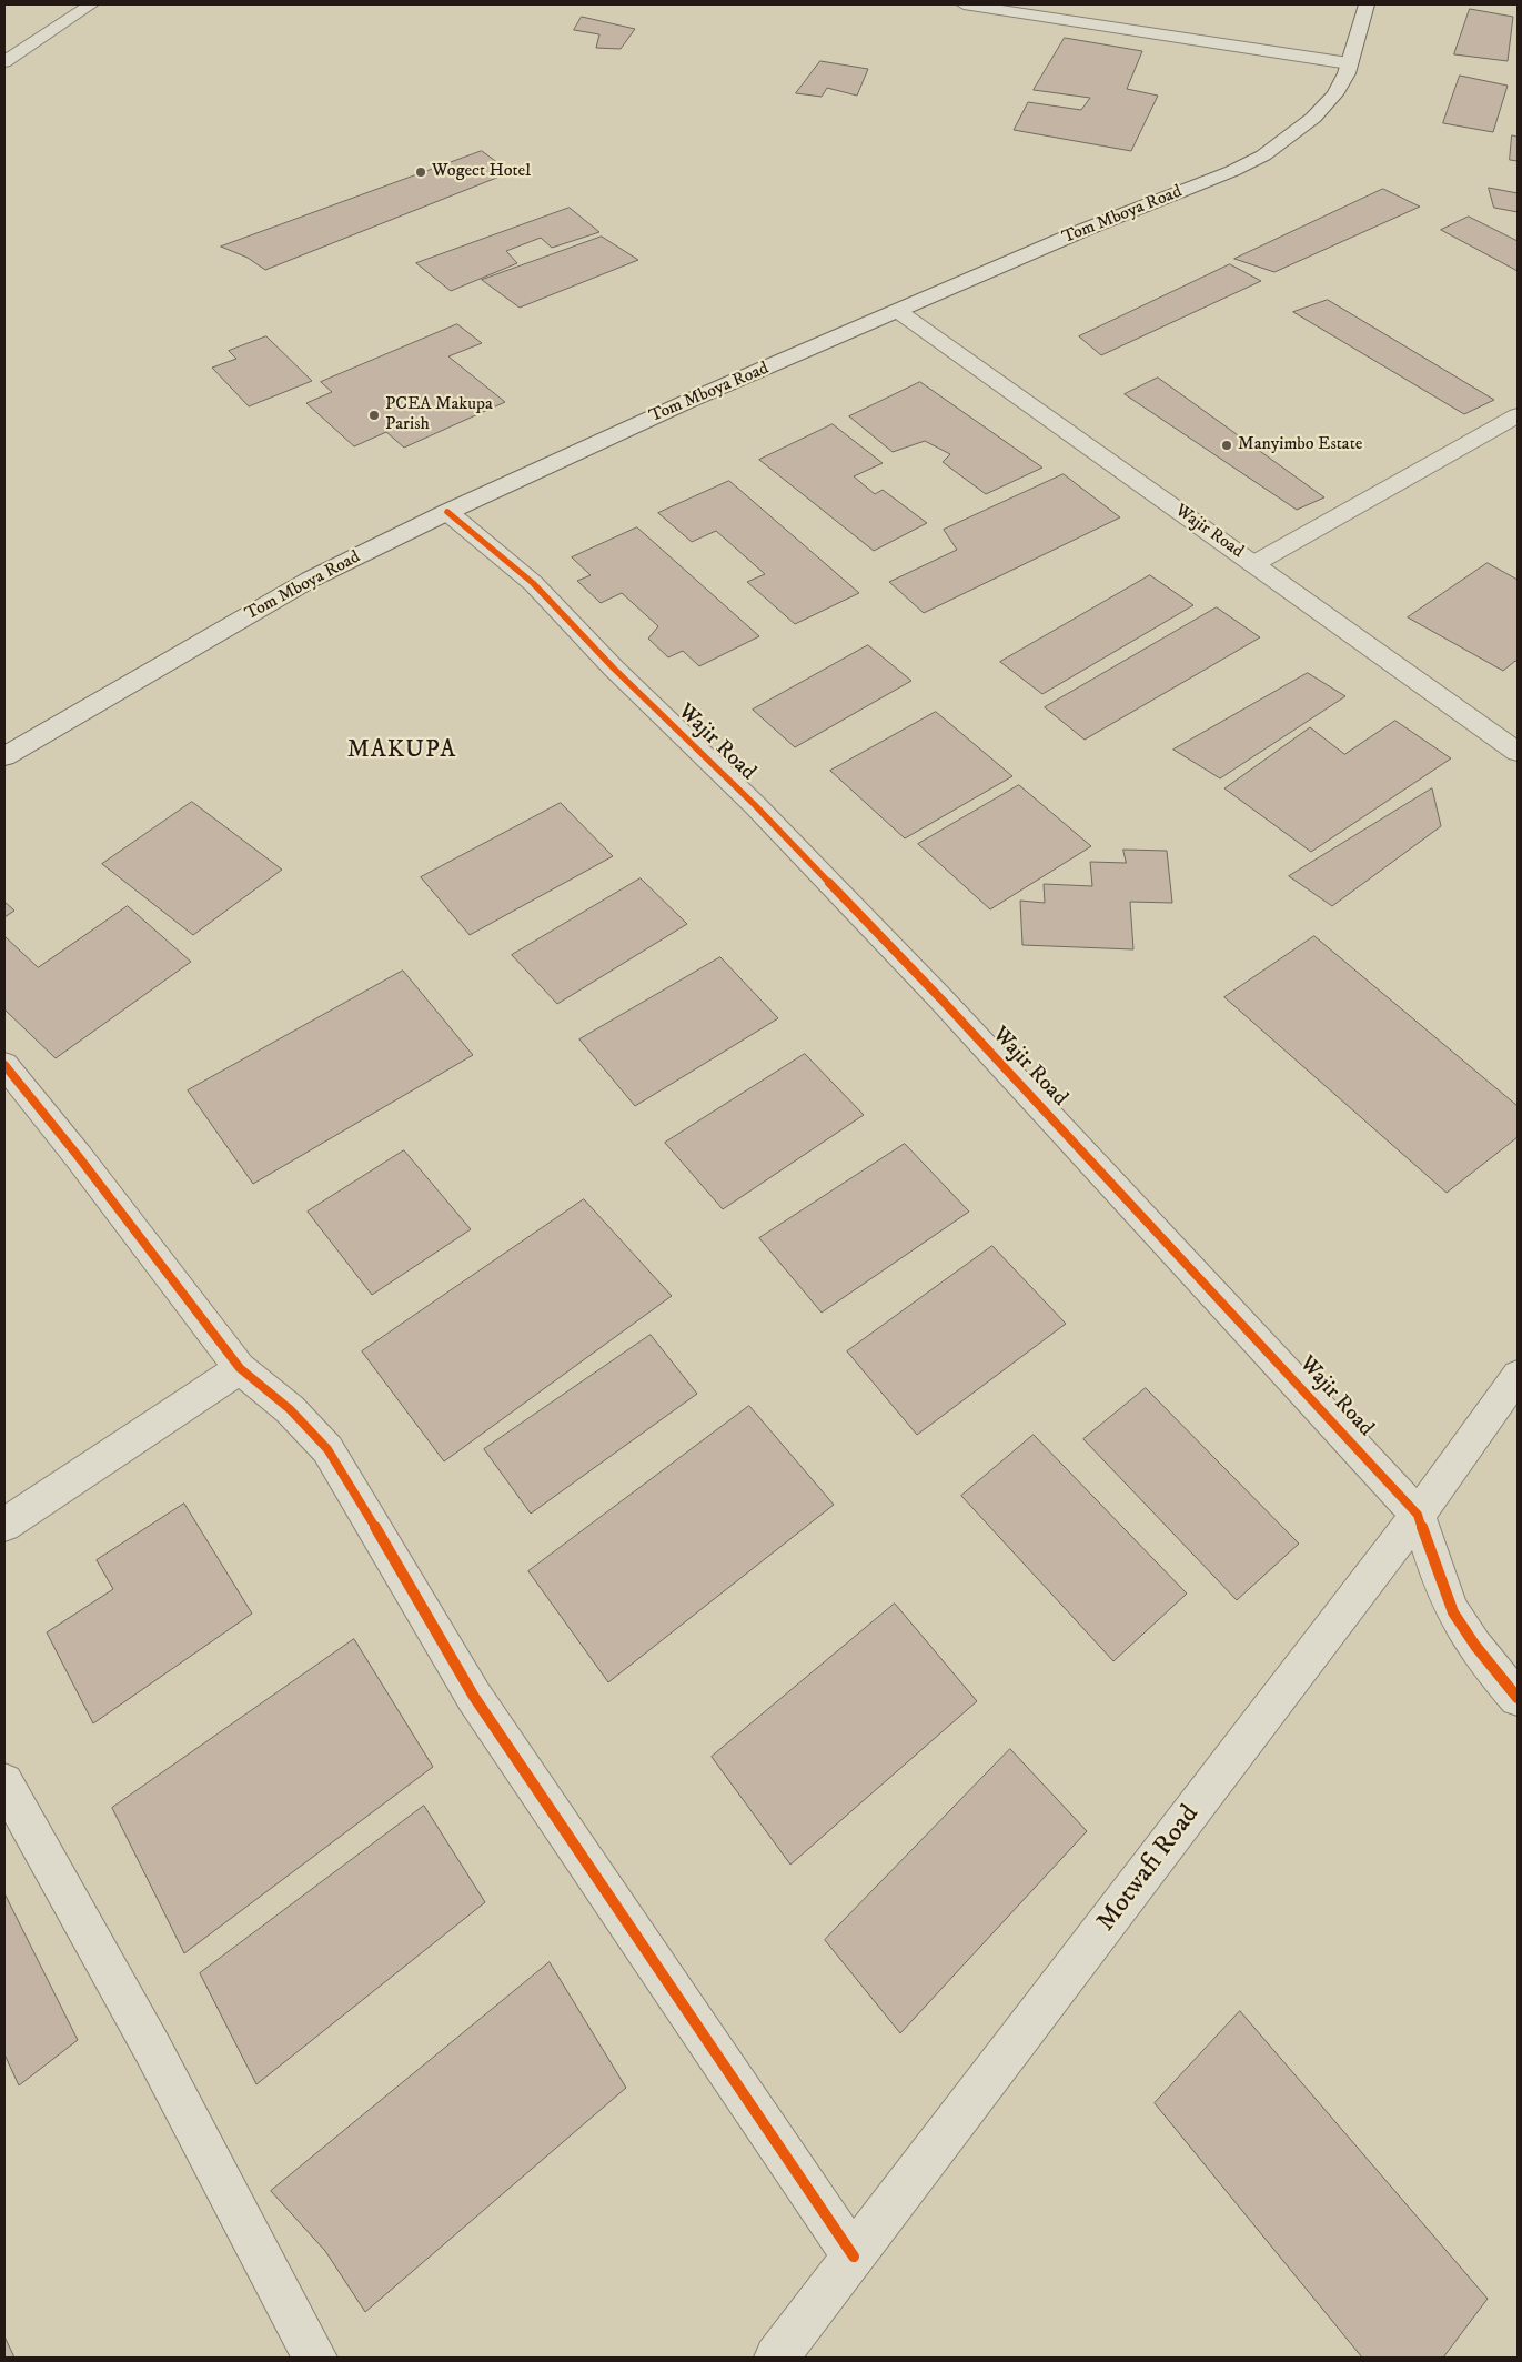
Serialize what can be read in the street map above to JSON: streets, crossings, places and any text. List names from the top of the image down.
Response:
{
  "streets": {
    "street": ["Tom Mboya Road", "Wajir Road", "Motwafi Road"]
  },
  "crossings": [
    ["Tom Mboya Road", "Wajir Road"],
    ["Wajir Road", "Motwafi Road"]
  ],
  "districts": ["MAKUPA"],
  "places": ["Wogect Hotel", "PCEA Makupa Parish", "Manyimbo Estate"]
}
